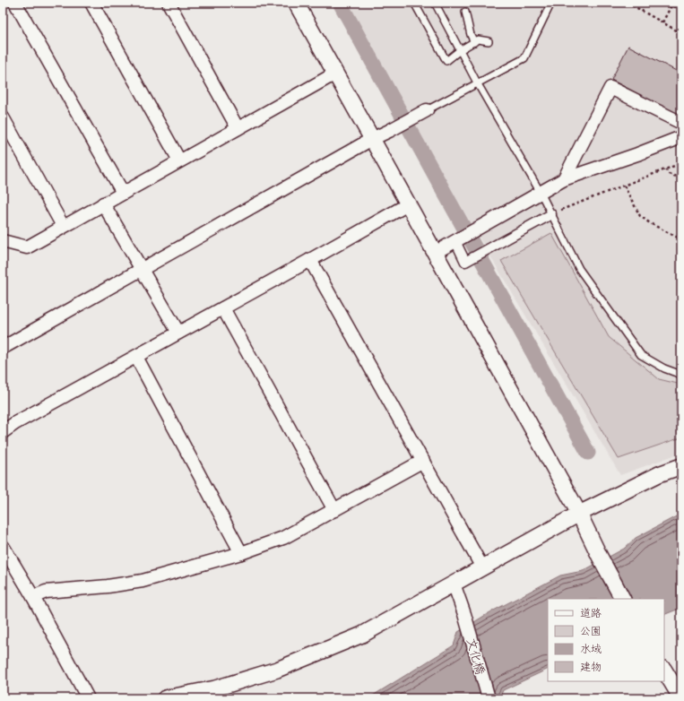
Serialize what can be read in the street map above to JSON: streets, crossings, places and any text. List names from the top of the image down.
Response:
{
  "streets": {
    "street": ["文化橋"]
  },
  "legend": [
    "道路",
    "公園",
    "水域",
    "建物"
  ]
}
